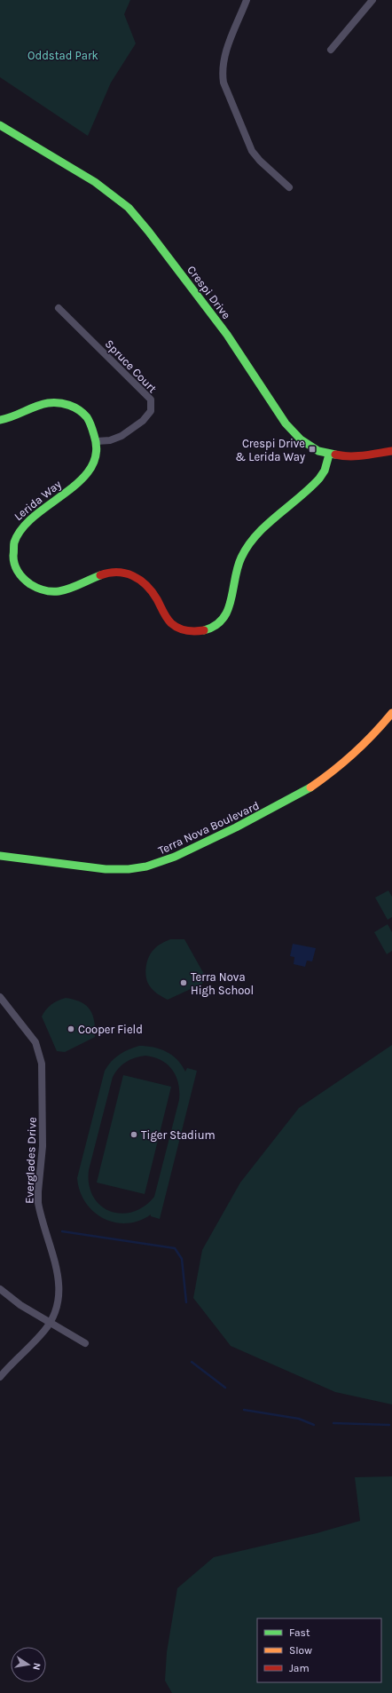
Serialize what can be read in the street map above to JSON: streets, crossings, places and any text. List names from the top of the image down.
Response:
{
  "streets": {
    "street": [
      "Crespi Drive",
      "Spruce Court",
      "Lerida Way",
      "Terra Nova Boulevard",
      "Everglades Drive"
    ]
  },
  "crossings": [
    ["Crespi Drive", "Lerida Way"],
    ["Spruce Court", "Lerida Way"]
  ],
  "parks": ["Oddstad Park"],
  "places": {
    "transit": ["Crespi Drive & Lerida Way"],
    "other": ["Terra Nova High School", "Cooper Field", "Tiger Stadium"]
  },
  "legend": ["Fast", "Slow", "Jam"],
  "north": "right"
}
